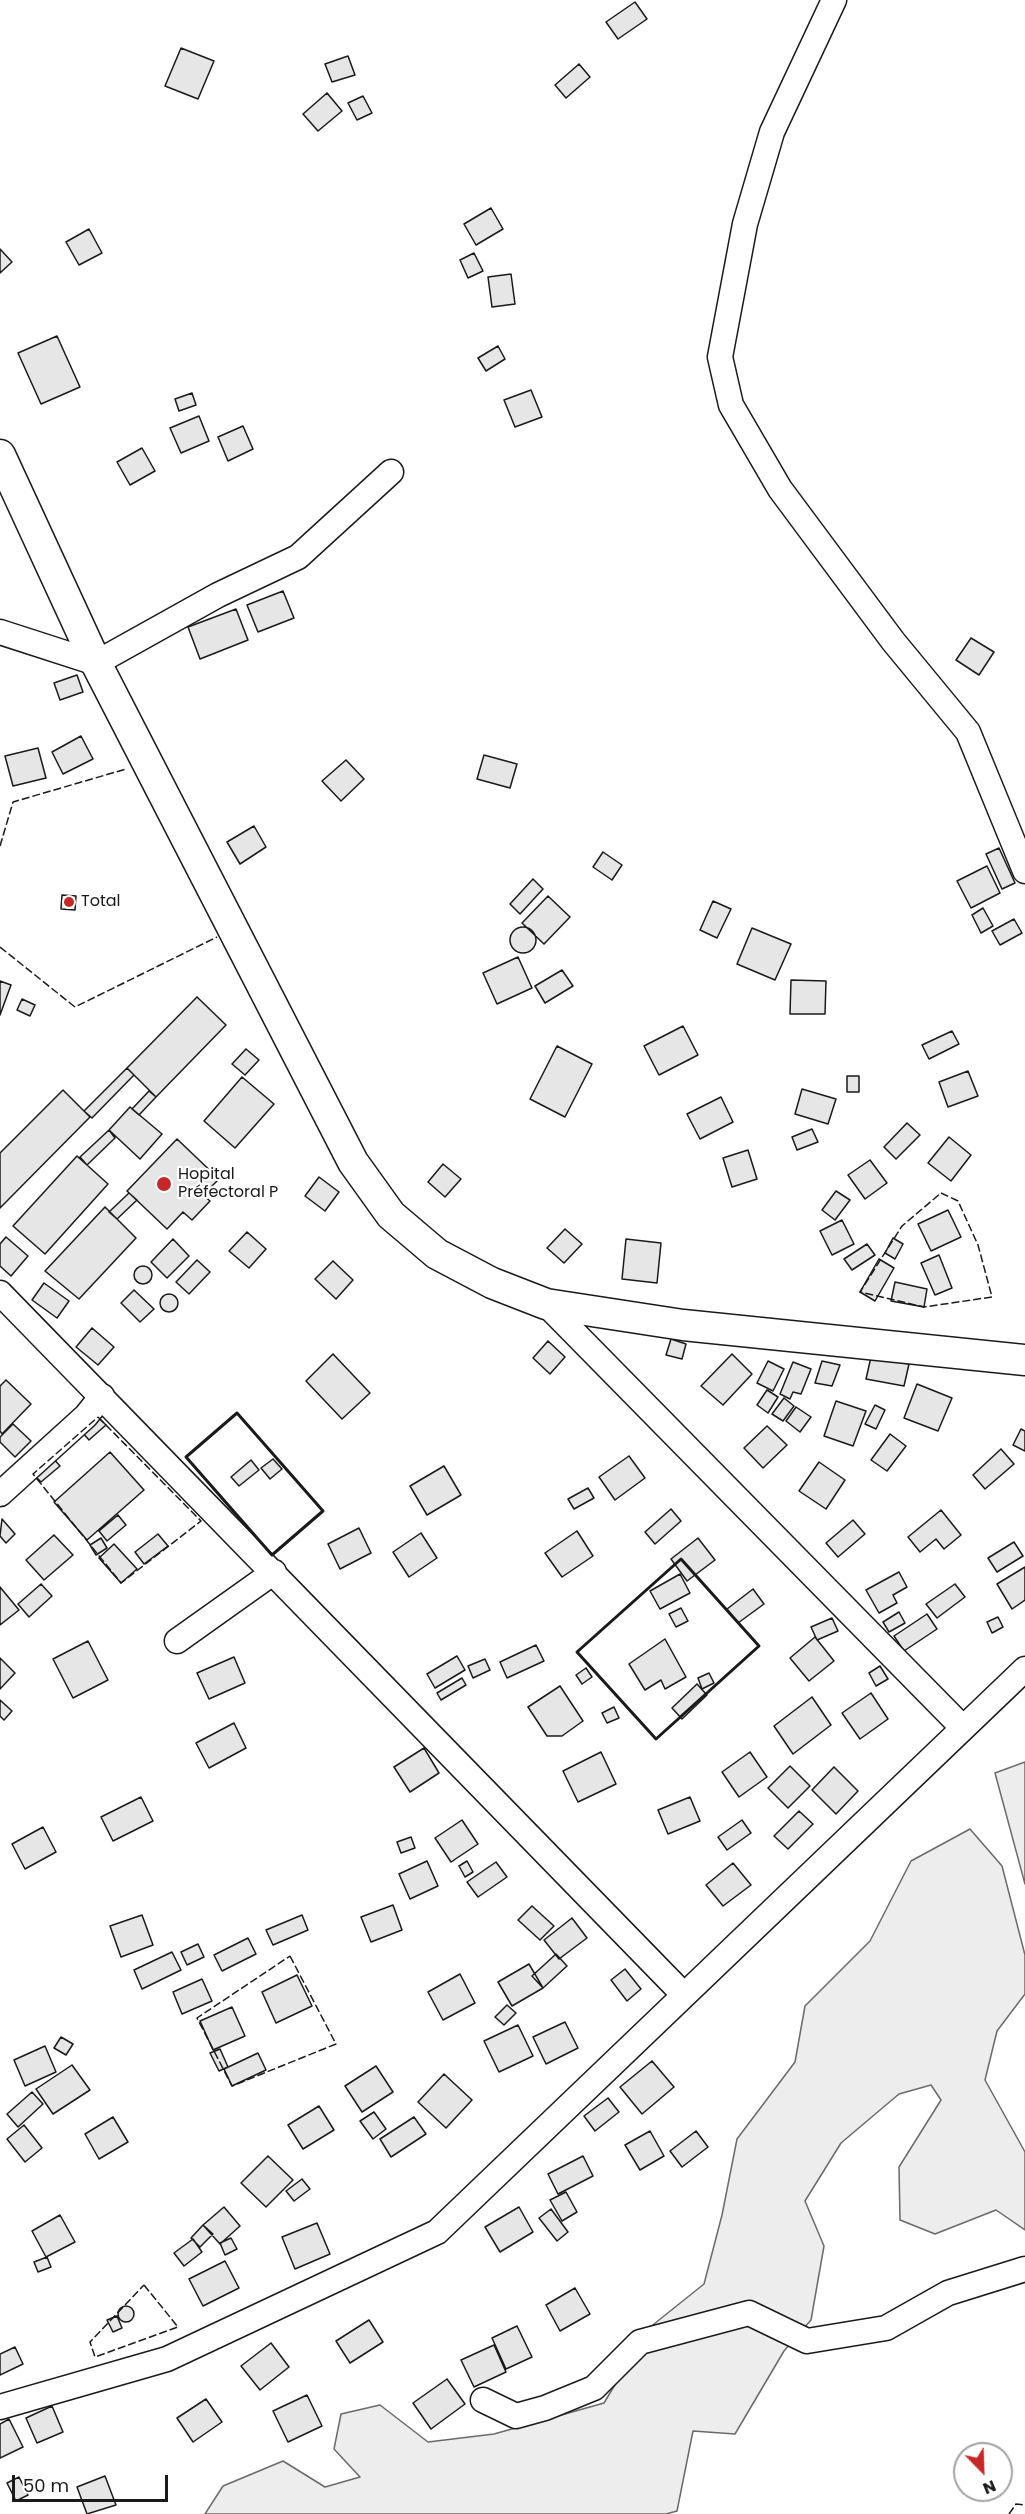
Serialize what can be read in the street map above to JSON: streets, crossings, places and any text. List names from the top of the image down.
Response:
{
  "places": ["Total", "Hopital Préfectoral P"],
  "scale_bar": "50 m",
  "north": "bottom right"
}
